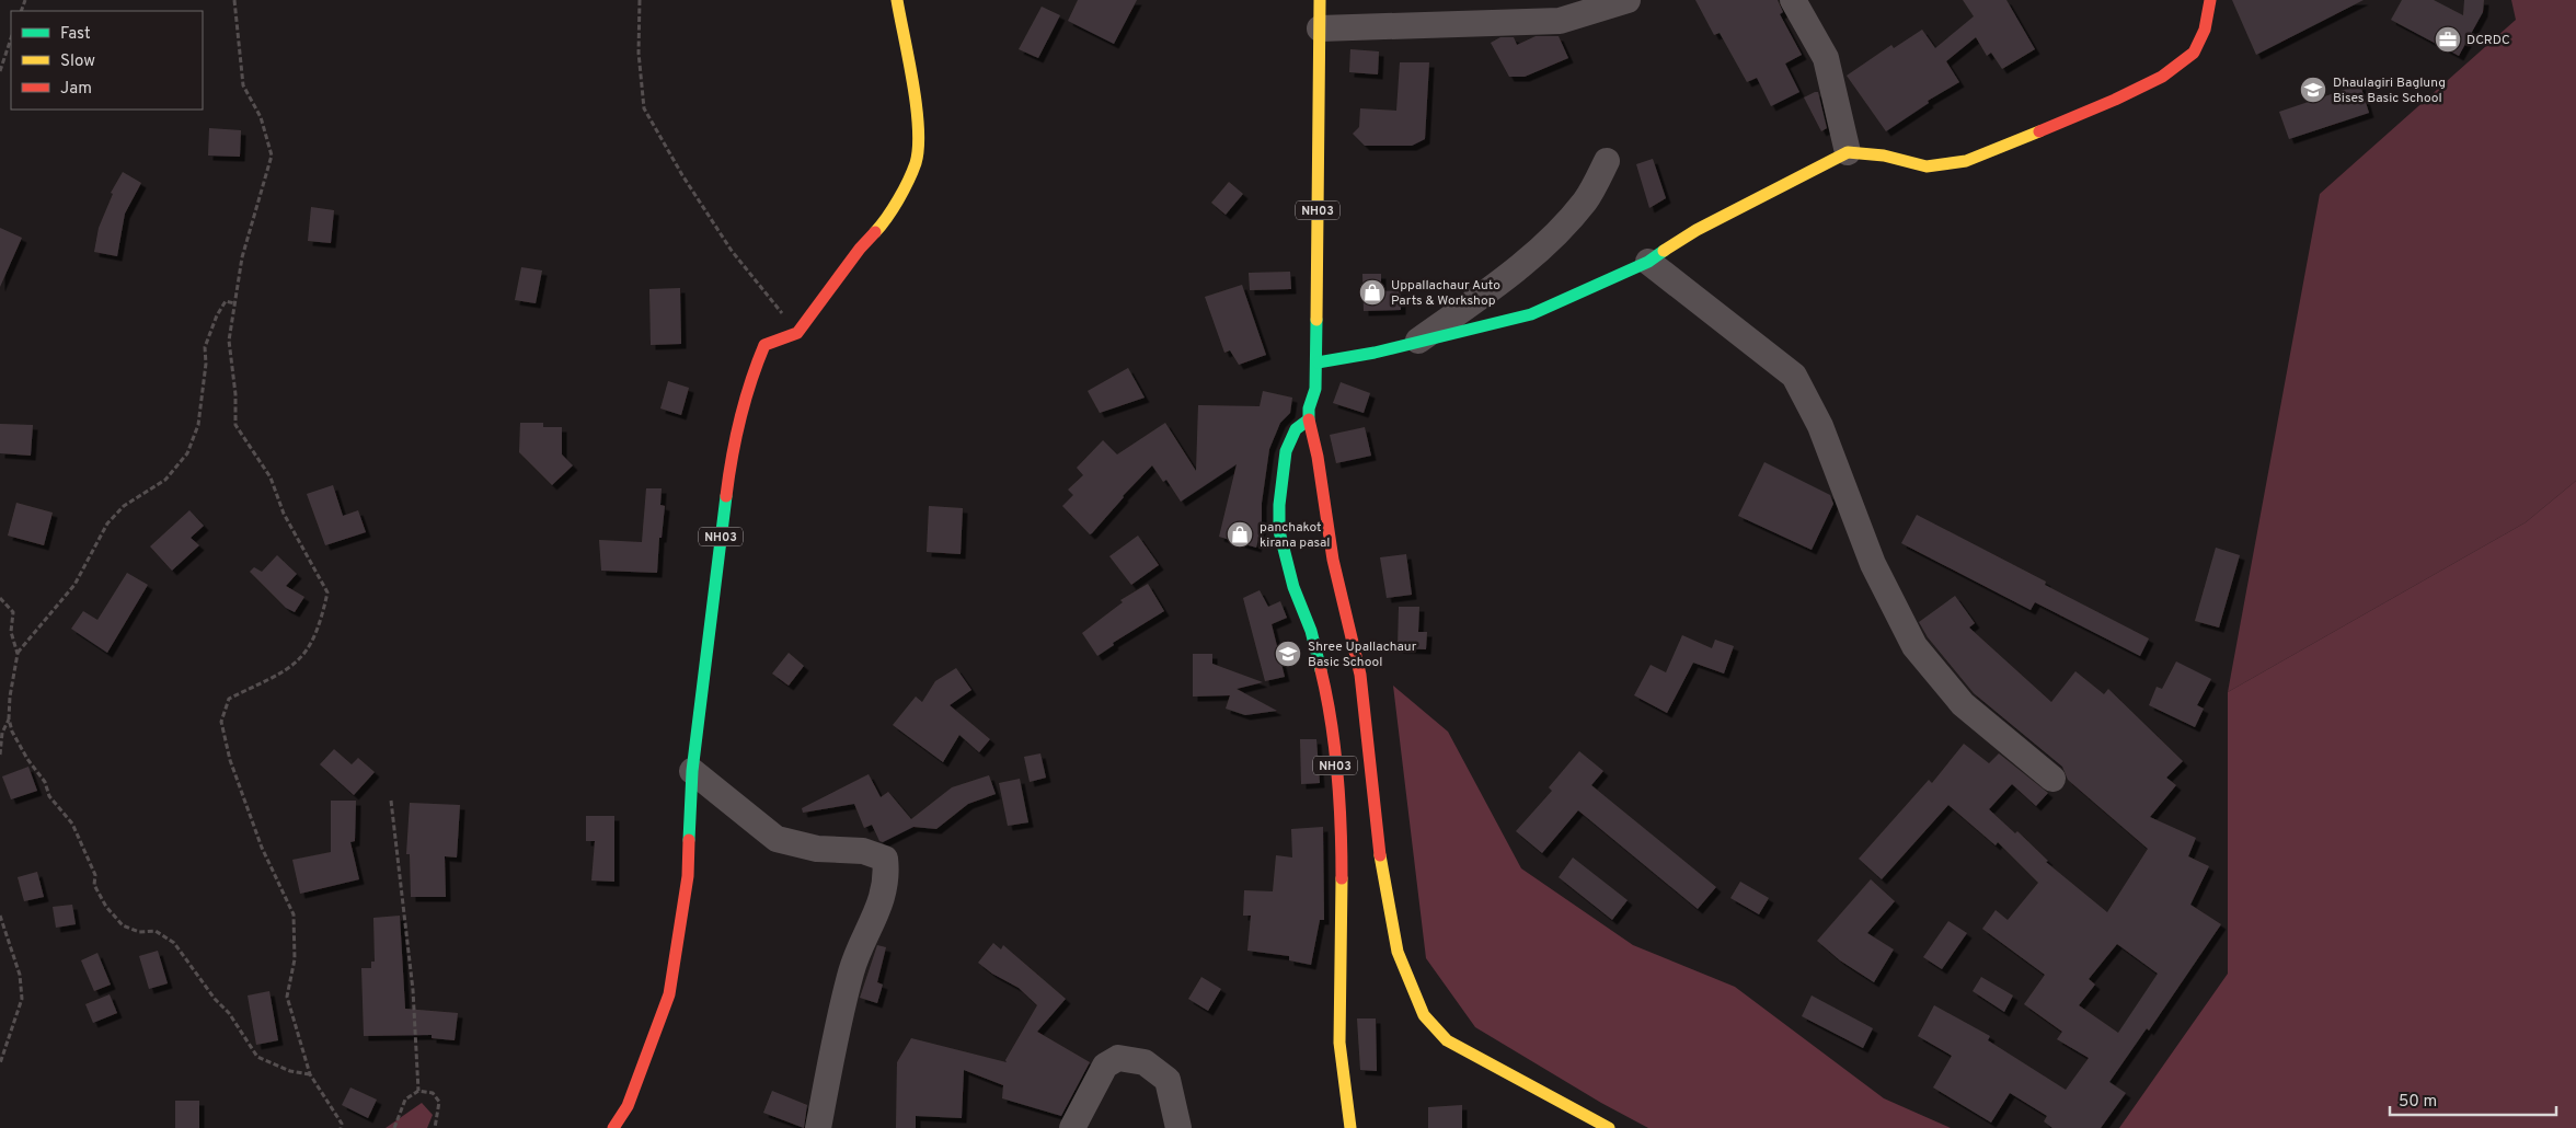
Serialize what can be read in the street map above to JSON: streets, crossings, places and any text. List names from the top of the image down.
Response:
{
  "streets": {
    "main road": ["NH03"]
  },
  "places": {
    "office": ["DCRDC"],
    "school or university": ["Dhaulagiri Baglung Bises Basic School", "Shree Upallachaur Basic School"],
    "shop": ["Uppallachaur Auto Parts & Workshop", "panchakot kirana pasal"]
  },
  "legend": ["Fast", "Slow", "Jam"],
  "scale_bar": "50 m"
}
